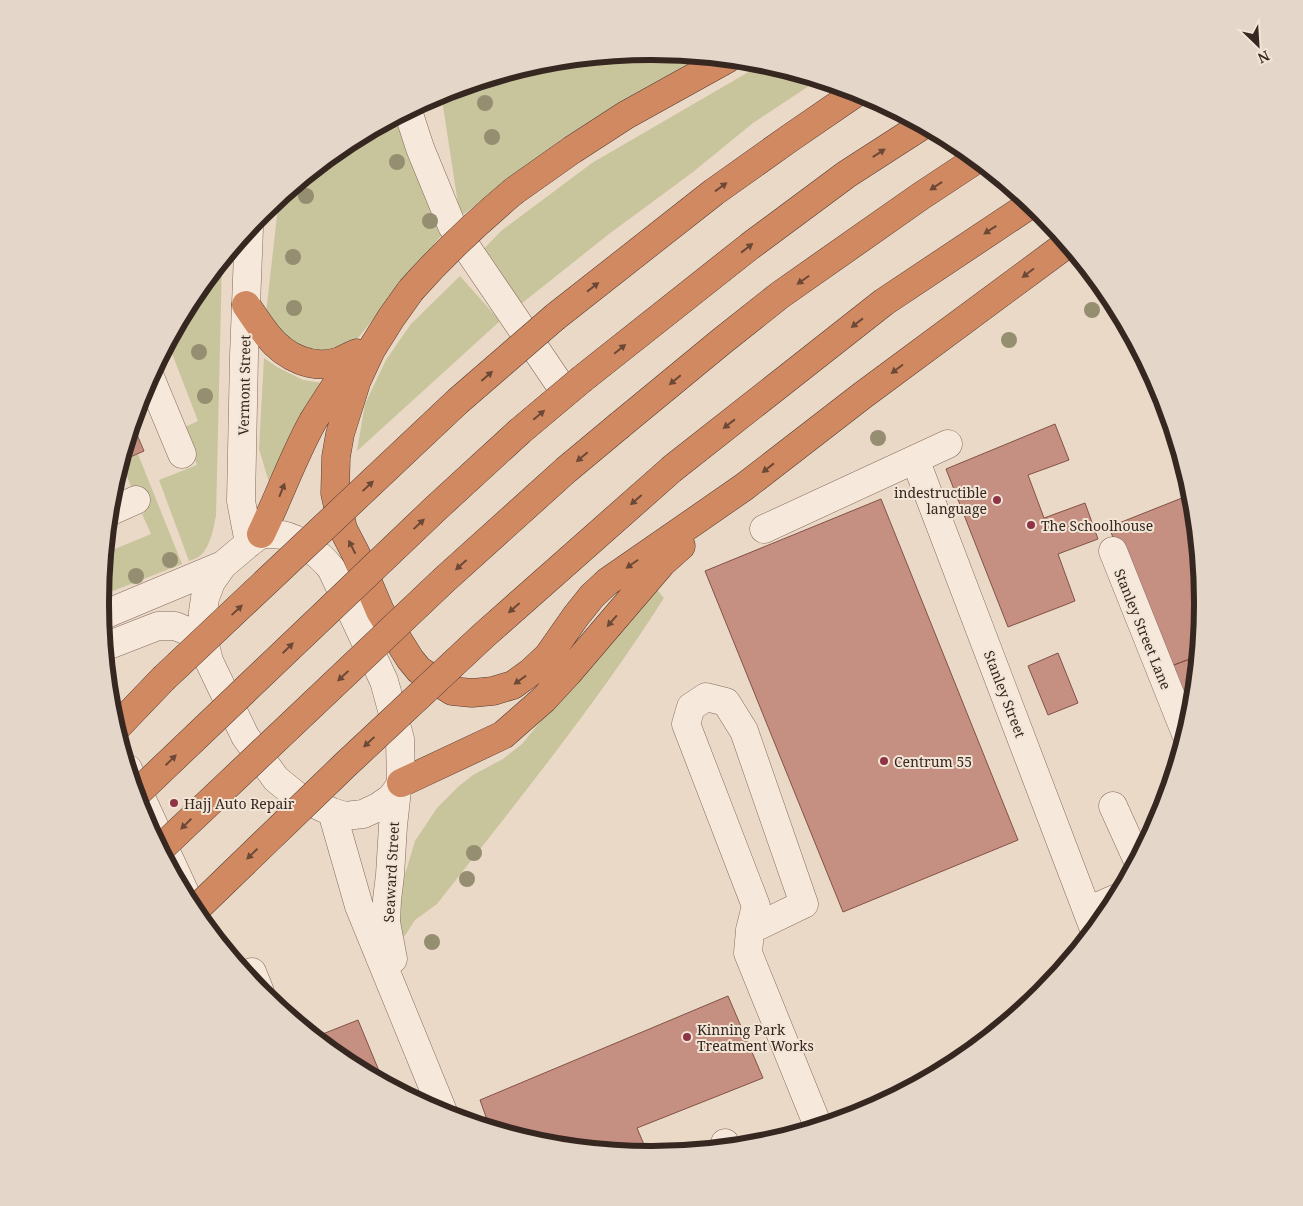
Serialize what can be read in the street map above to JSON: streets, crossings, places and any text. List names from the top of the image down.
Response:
{
  "streets": {
    "street": [
      "Vermont Street",
      "Stanley Street Lane",
      "Stanley Street",
      "Seaward Street"
    ]
  },
  "crossings": [
    ["Vermont Street", "Seaward Street"]
  ],
  "places": [
    "indestructible language",
    "The Schoolhouse",
    "Centrum 55",
    "Hajj Auto Repair",
    "Kinning Park Treatment Works"
  ],
  "north": "bottom right"
}
